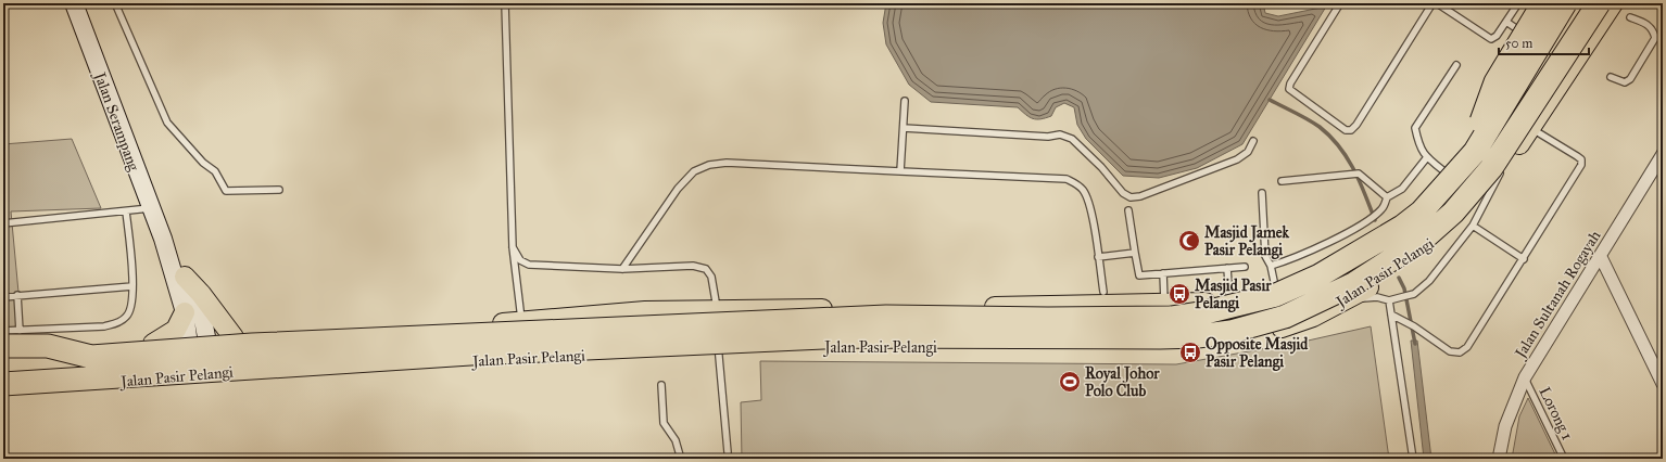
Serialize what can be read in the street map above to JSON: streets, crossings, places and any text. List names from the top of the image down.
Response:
{
  "streets": {
    "main road": ["Jalan Serampang", "Jalan Pasir Pelangi"],
    "street": ["Jalan Sultanah Rogayah"],
    "lane": ["Lorong 1"]
  },
  "crossings": [
    ["Jalan Serampang", "Jalan Pasir Pelangi"],
    ["Jalan Sultanah Rogayah", "Lorong 1"]
  ],
  "places": {
    "mosque": ["Masjid Jamek Pasir Pelangi"],
    "bus stop": ["Masjid Pasir Pelangi", "Opposite Masjid Pasir Pelangi"],
    "sports": ["Royal Johor Polo Club"]
  },
  "scale_bar": "50 m"
}
